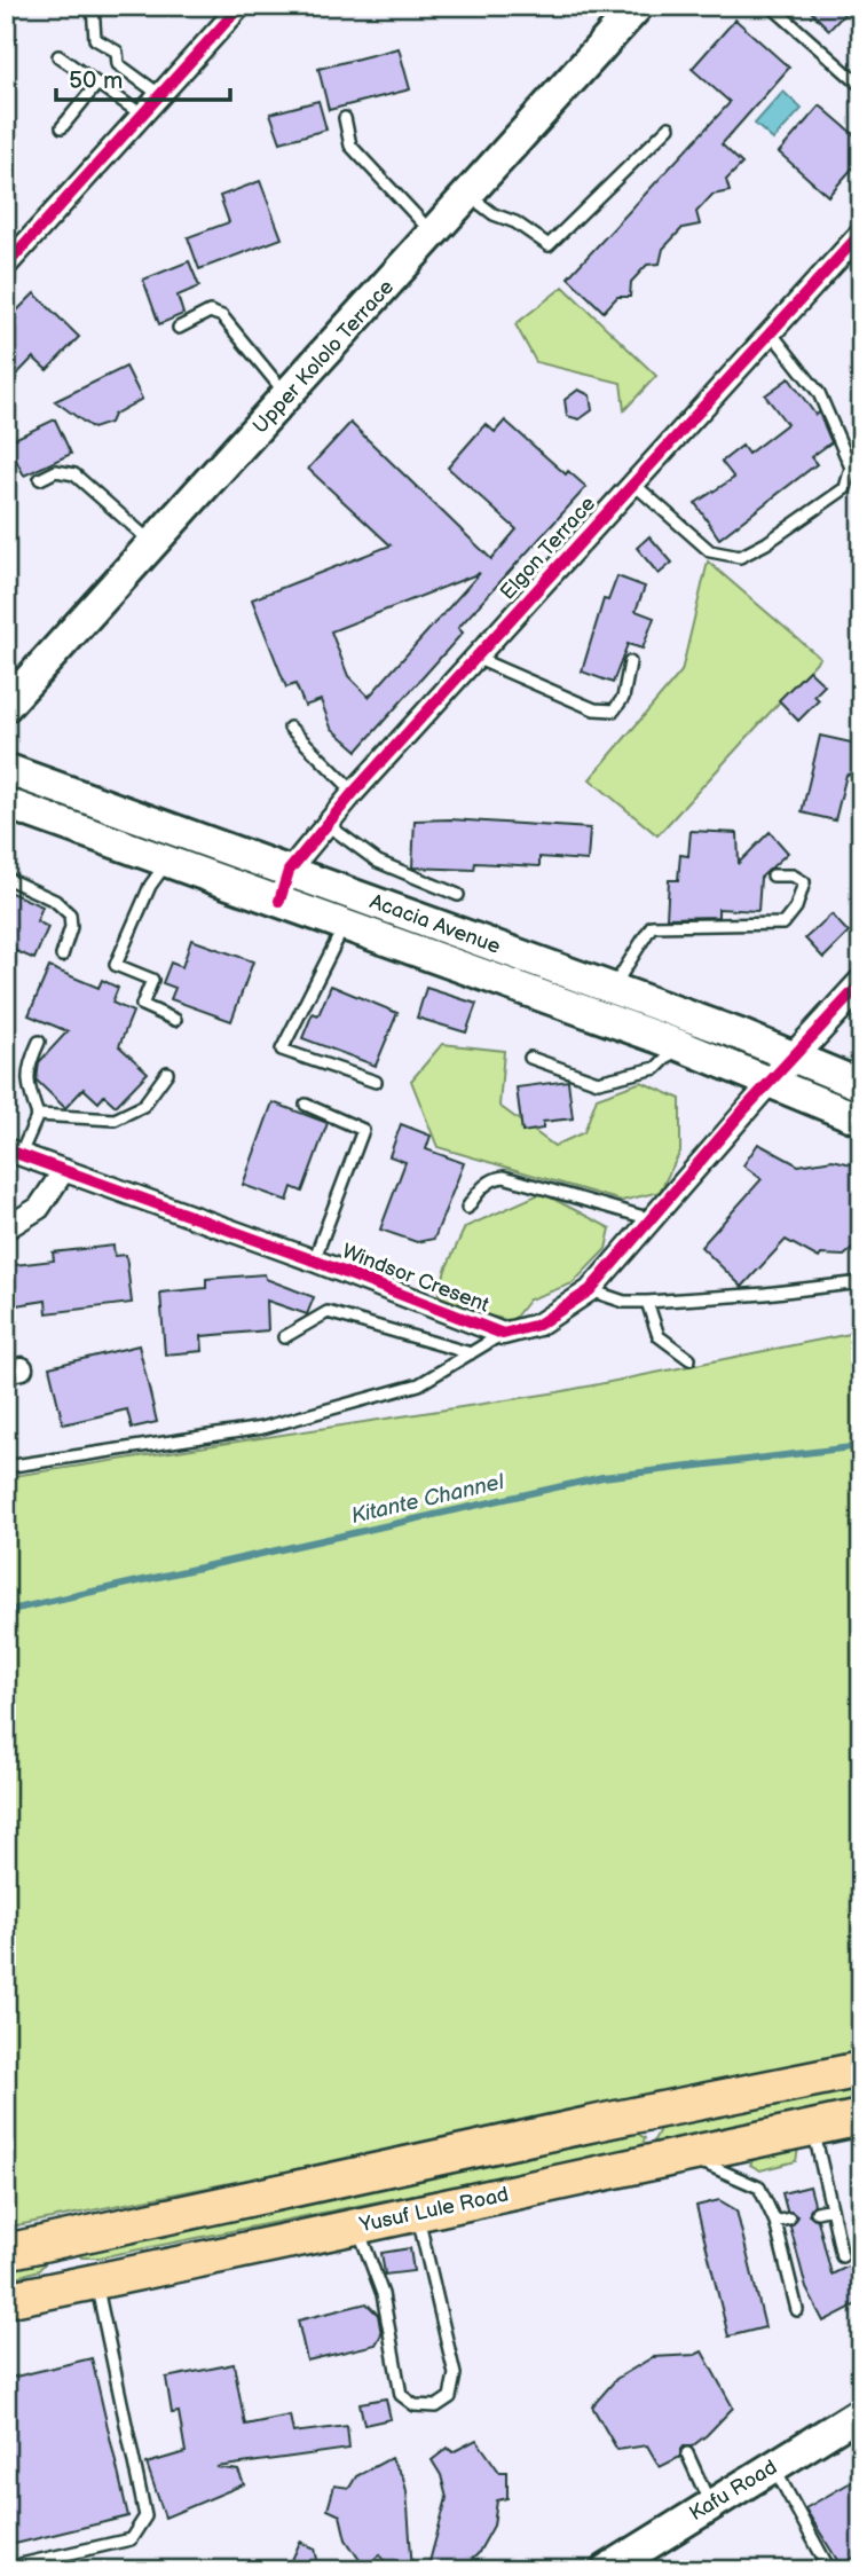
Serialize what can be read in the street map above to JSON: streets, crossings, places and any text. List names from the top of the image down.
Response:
{
  "streets": {
    "main road": [
      "Upper Kololo Terrace",
      "Acacia Avenue",
      "Yusuf Lule Road",
      "Kafu Road"
    ],
    "street": ["Elgon Terrace", "Windsor Cresent"]
  },
  "crossings": [
    ["Elgon Terrace", "Acacia Avenue"],
    ["Acacia Avenue", "Windsor Cresent"]
  ],
  "water": ["Kitante Channel"],
  "scale_bar": "50 m"
}
